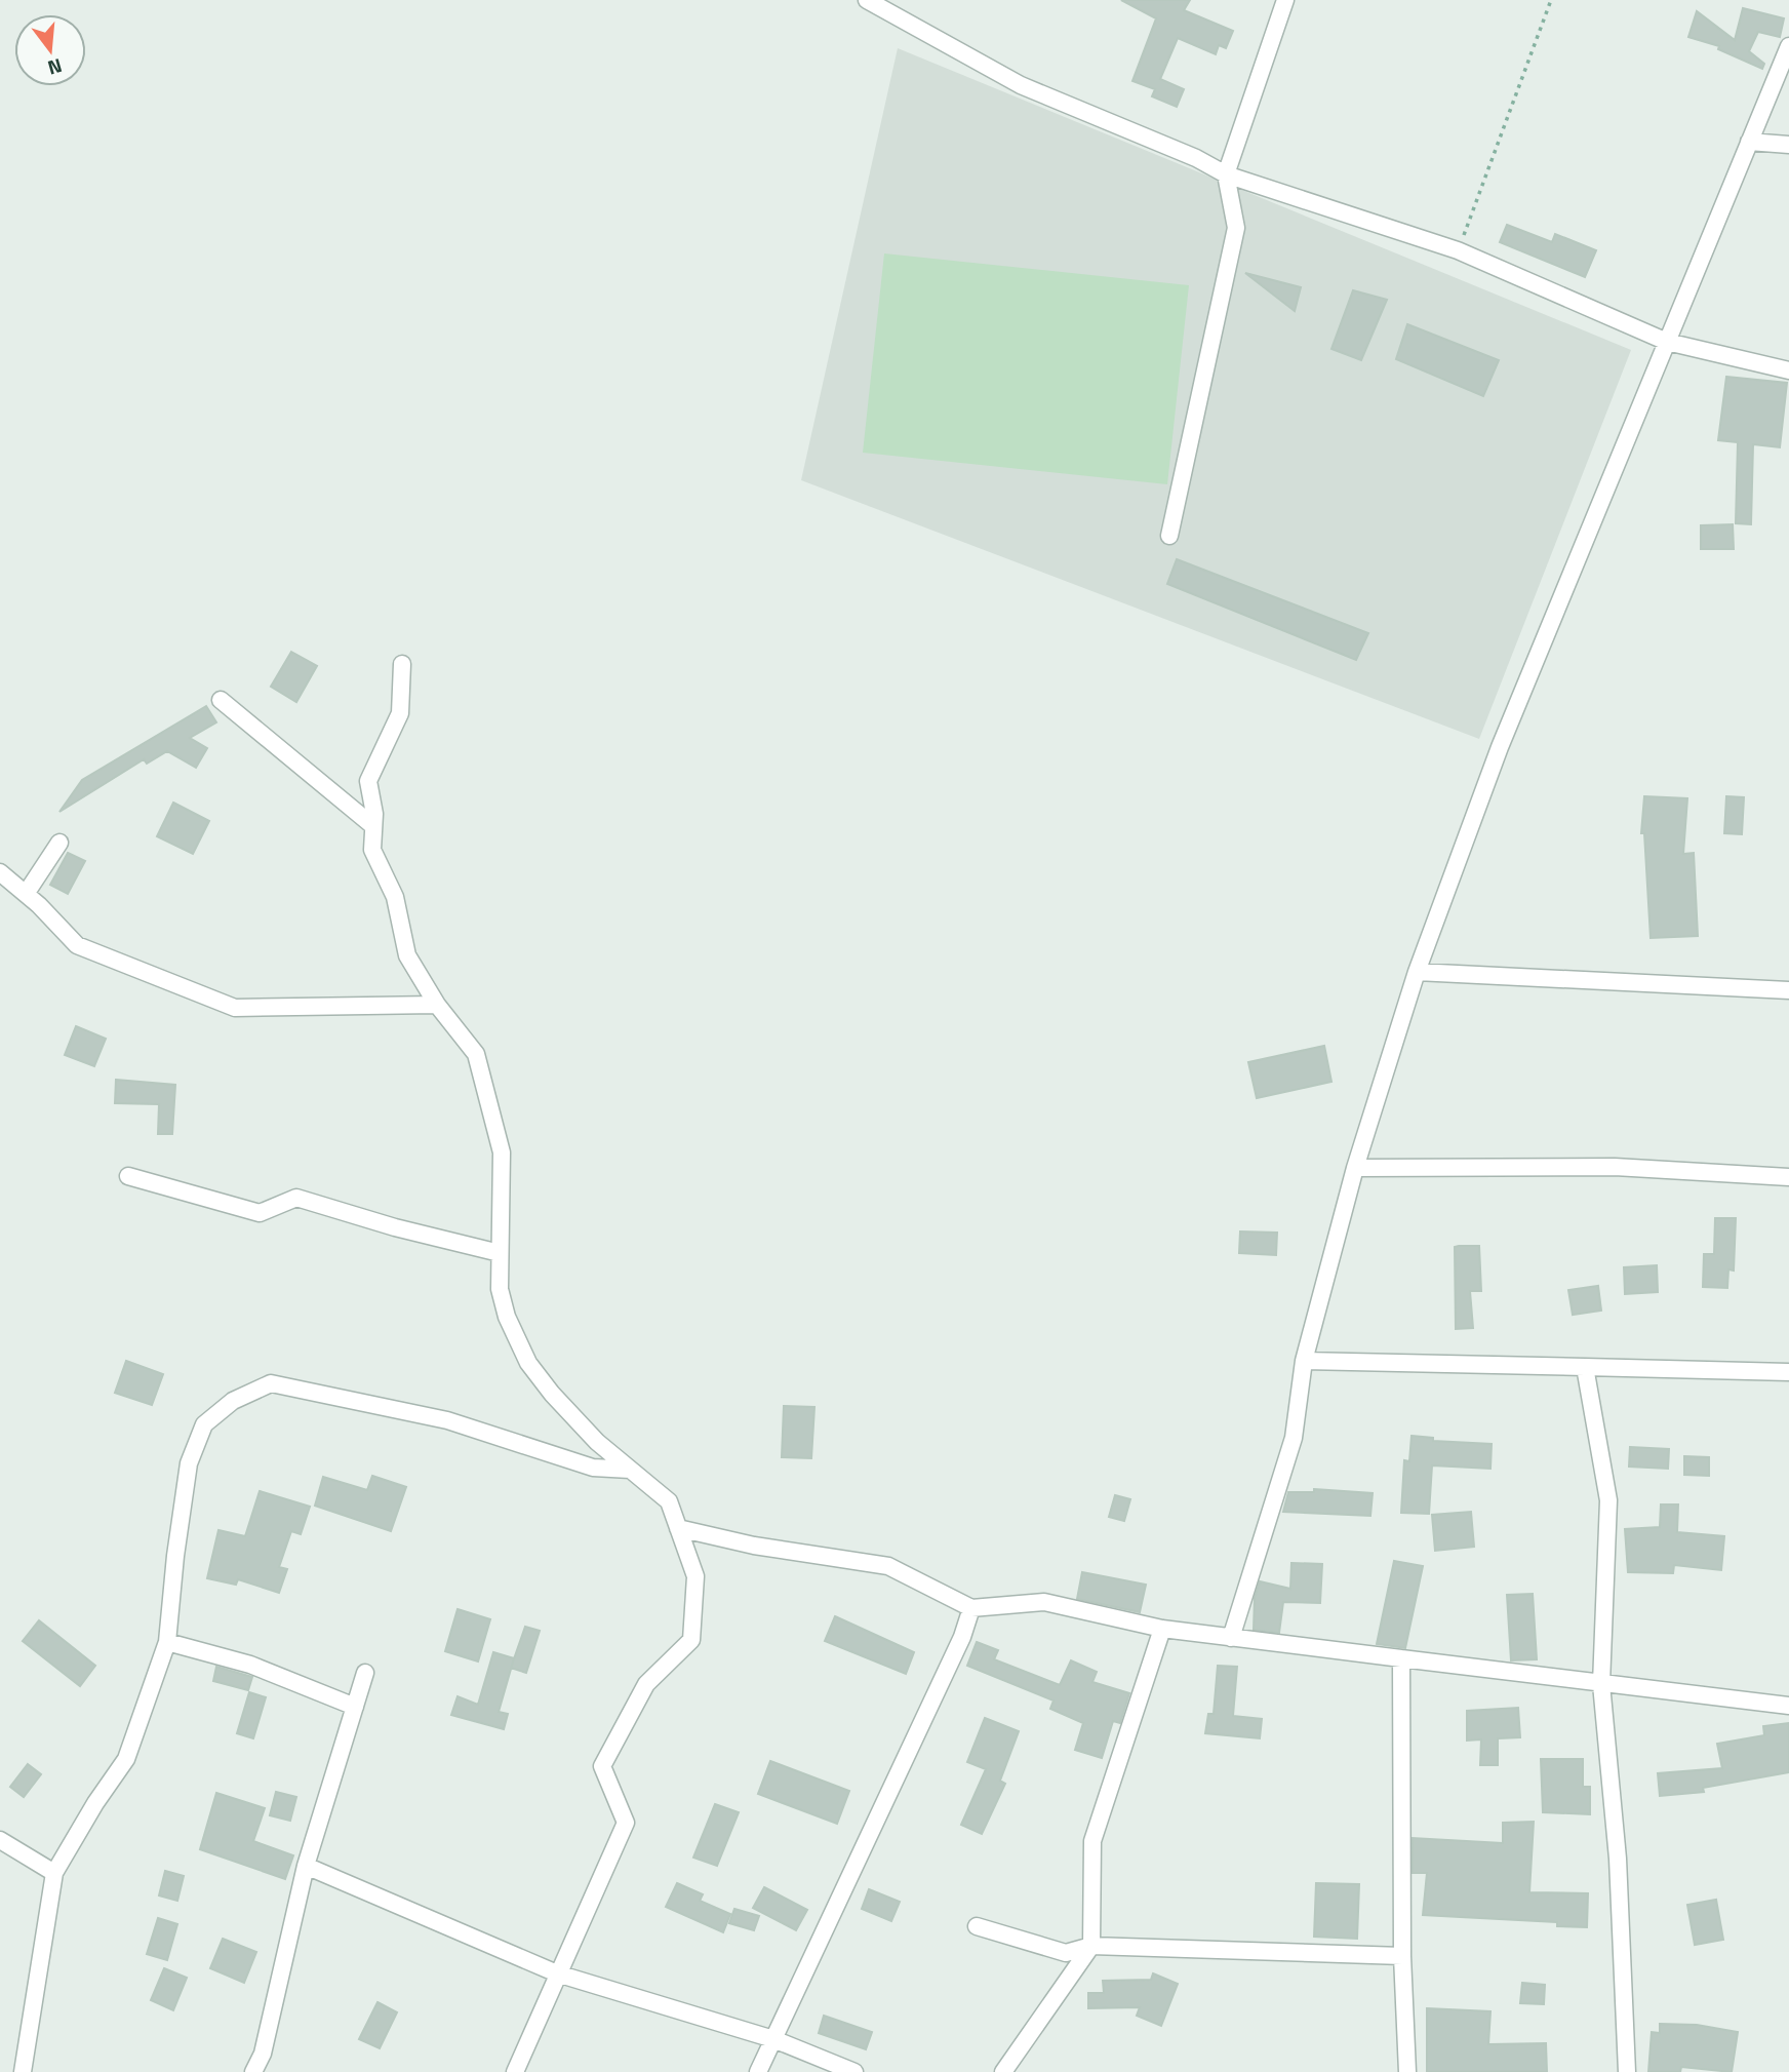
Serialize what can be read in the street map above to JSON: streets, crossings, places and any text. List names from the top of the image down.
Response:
{
  "north": "bottom"
}
